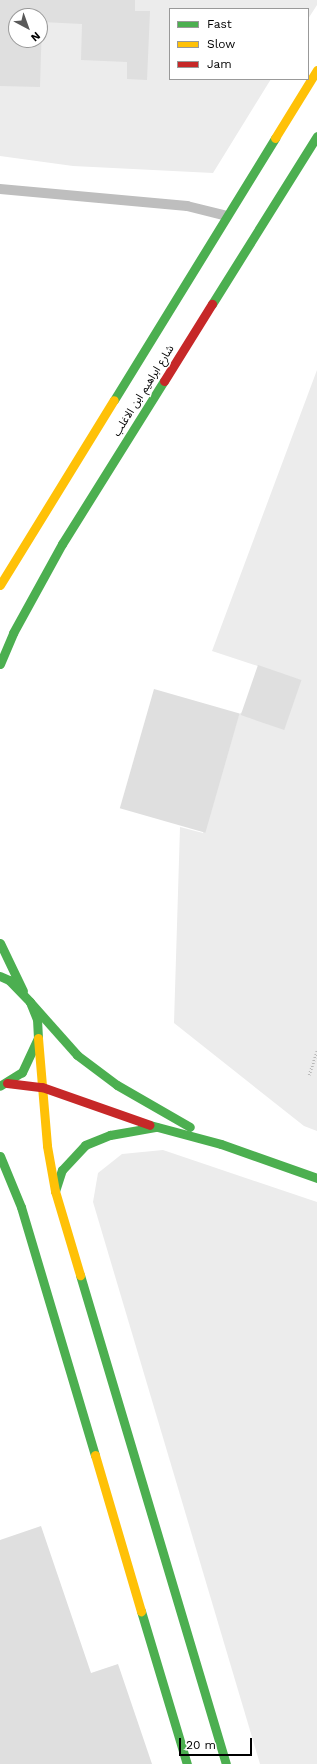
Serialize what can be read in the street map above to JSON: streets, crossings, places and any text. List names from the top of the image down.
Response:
{
  "streets": {
    "main road": ["شارع ابراهيم ابن الاغلب"]
  },
  "legend": ["Fast", "Slow", "Jam"],
  "scale_bar": "20 m",
  "north": "bottom right"
}
